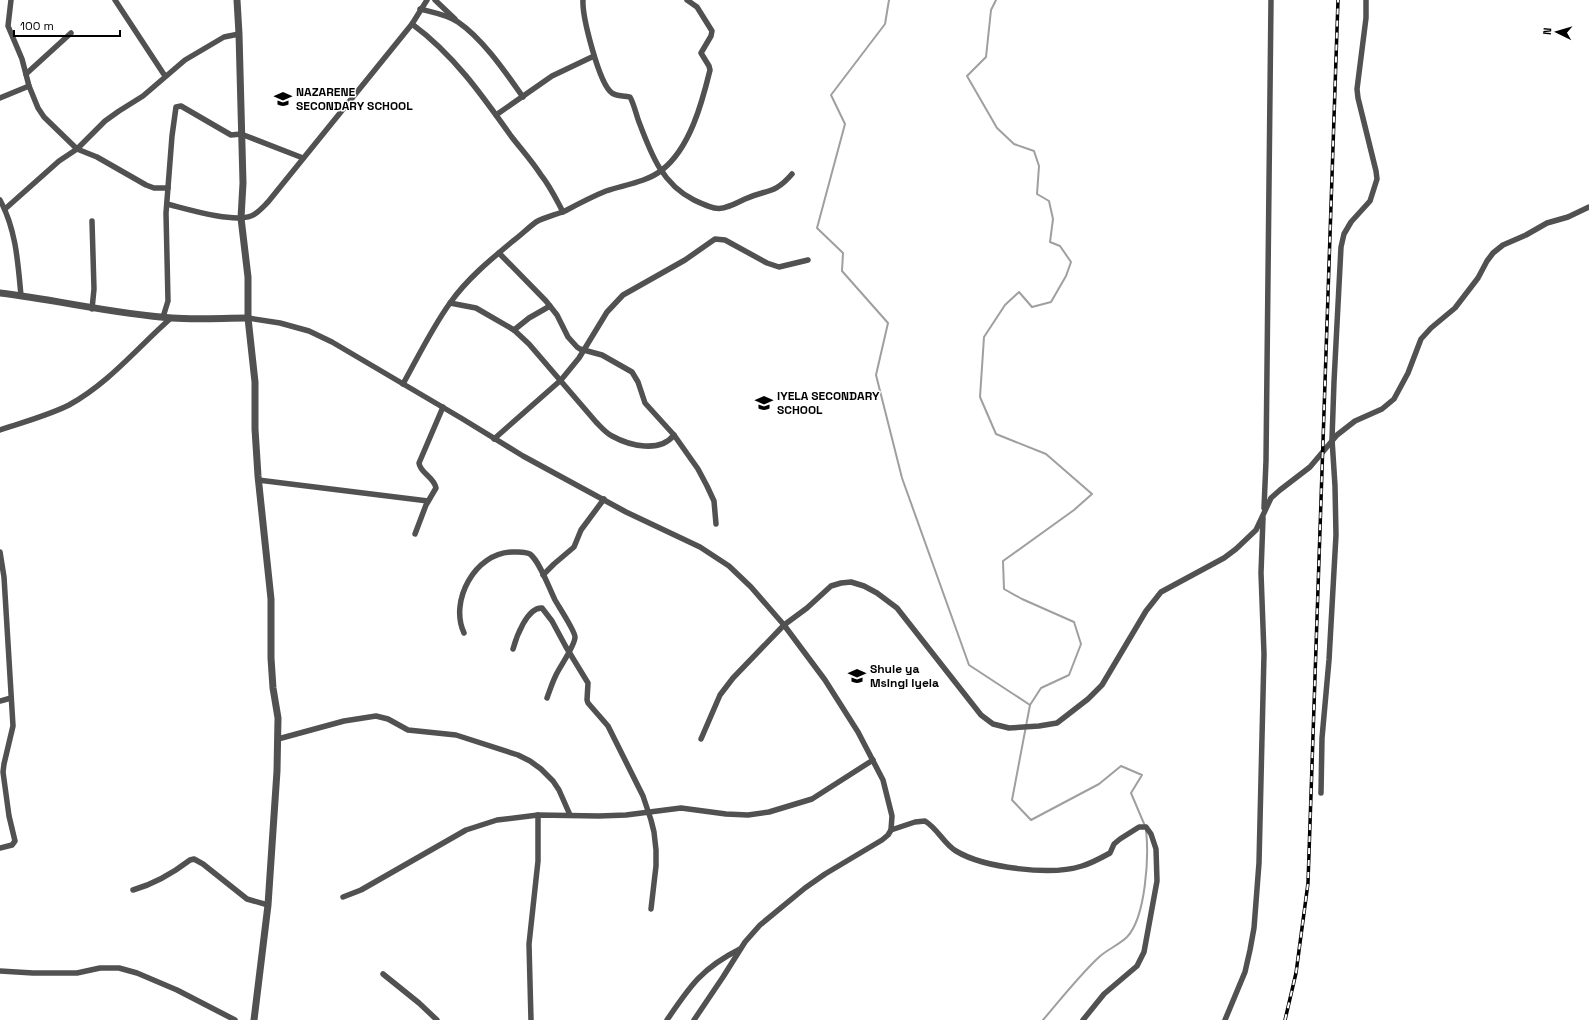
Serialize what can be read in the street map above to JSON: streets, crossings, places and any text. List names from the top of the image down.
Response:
{
  "places": {
    "school or university": ["NAZARENE SECONDARY SCHOOL", "IYELA SECONDARY SCHOOL", "Shule ya Msingi Iyela"]
  },
  "scale_bar": "100 m",
  "north": "left"
}
